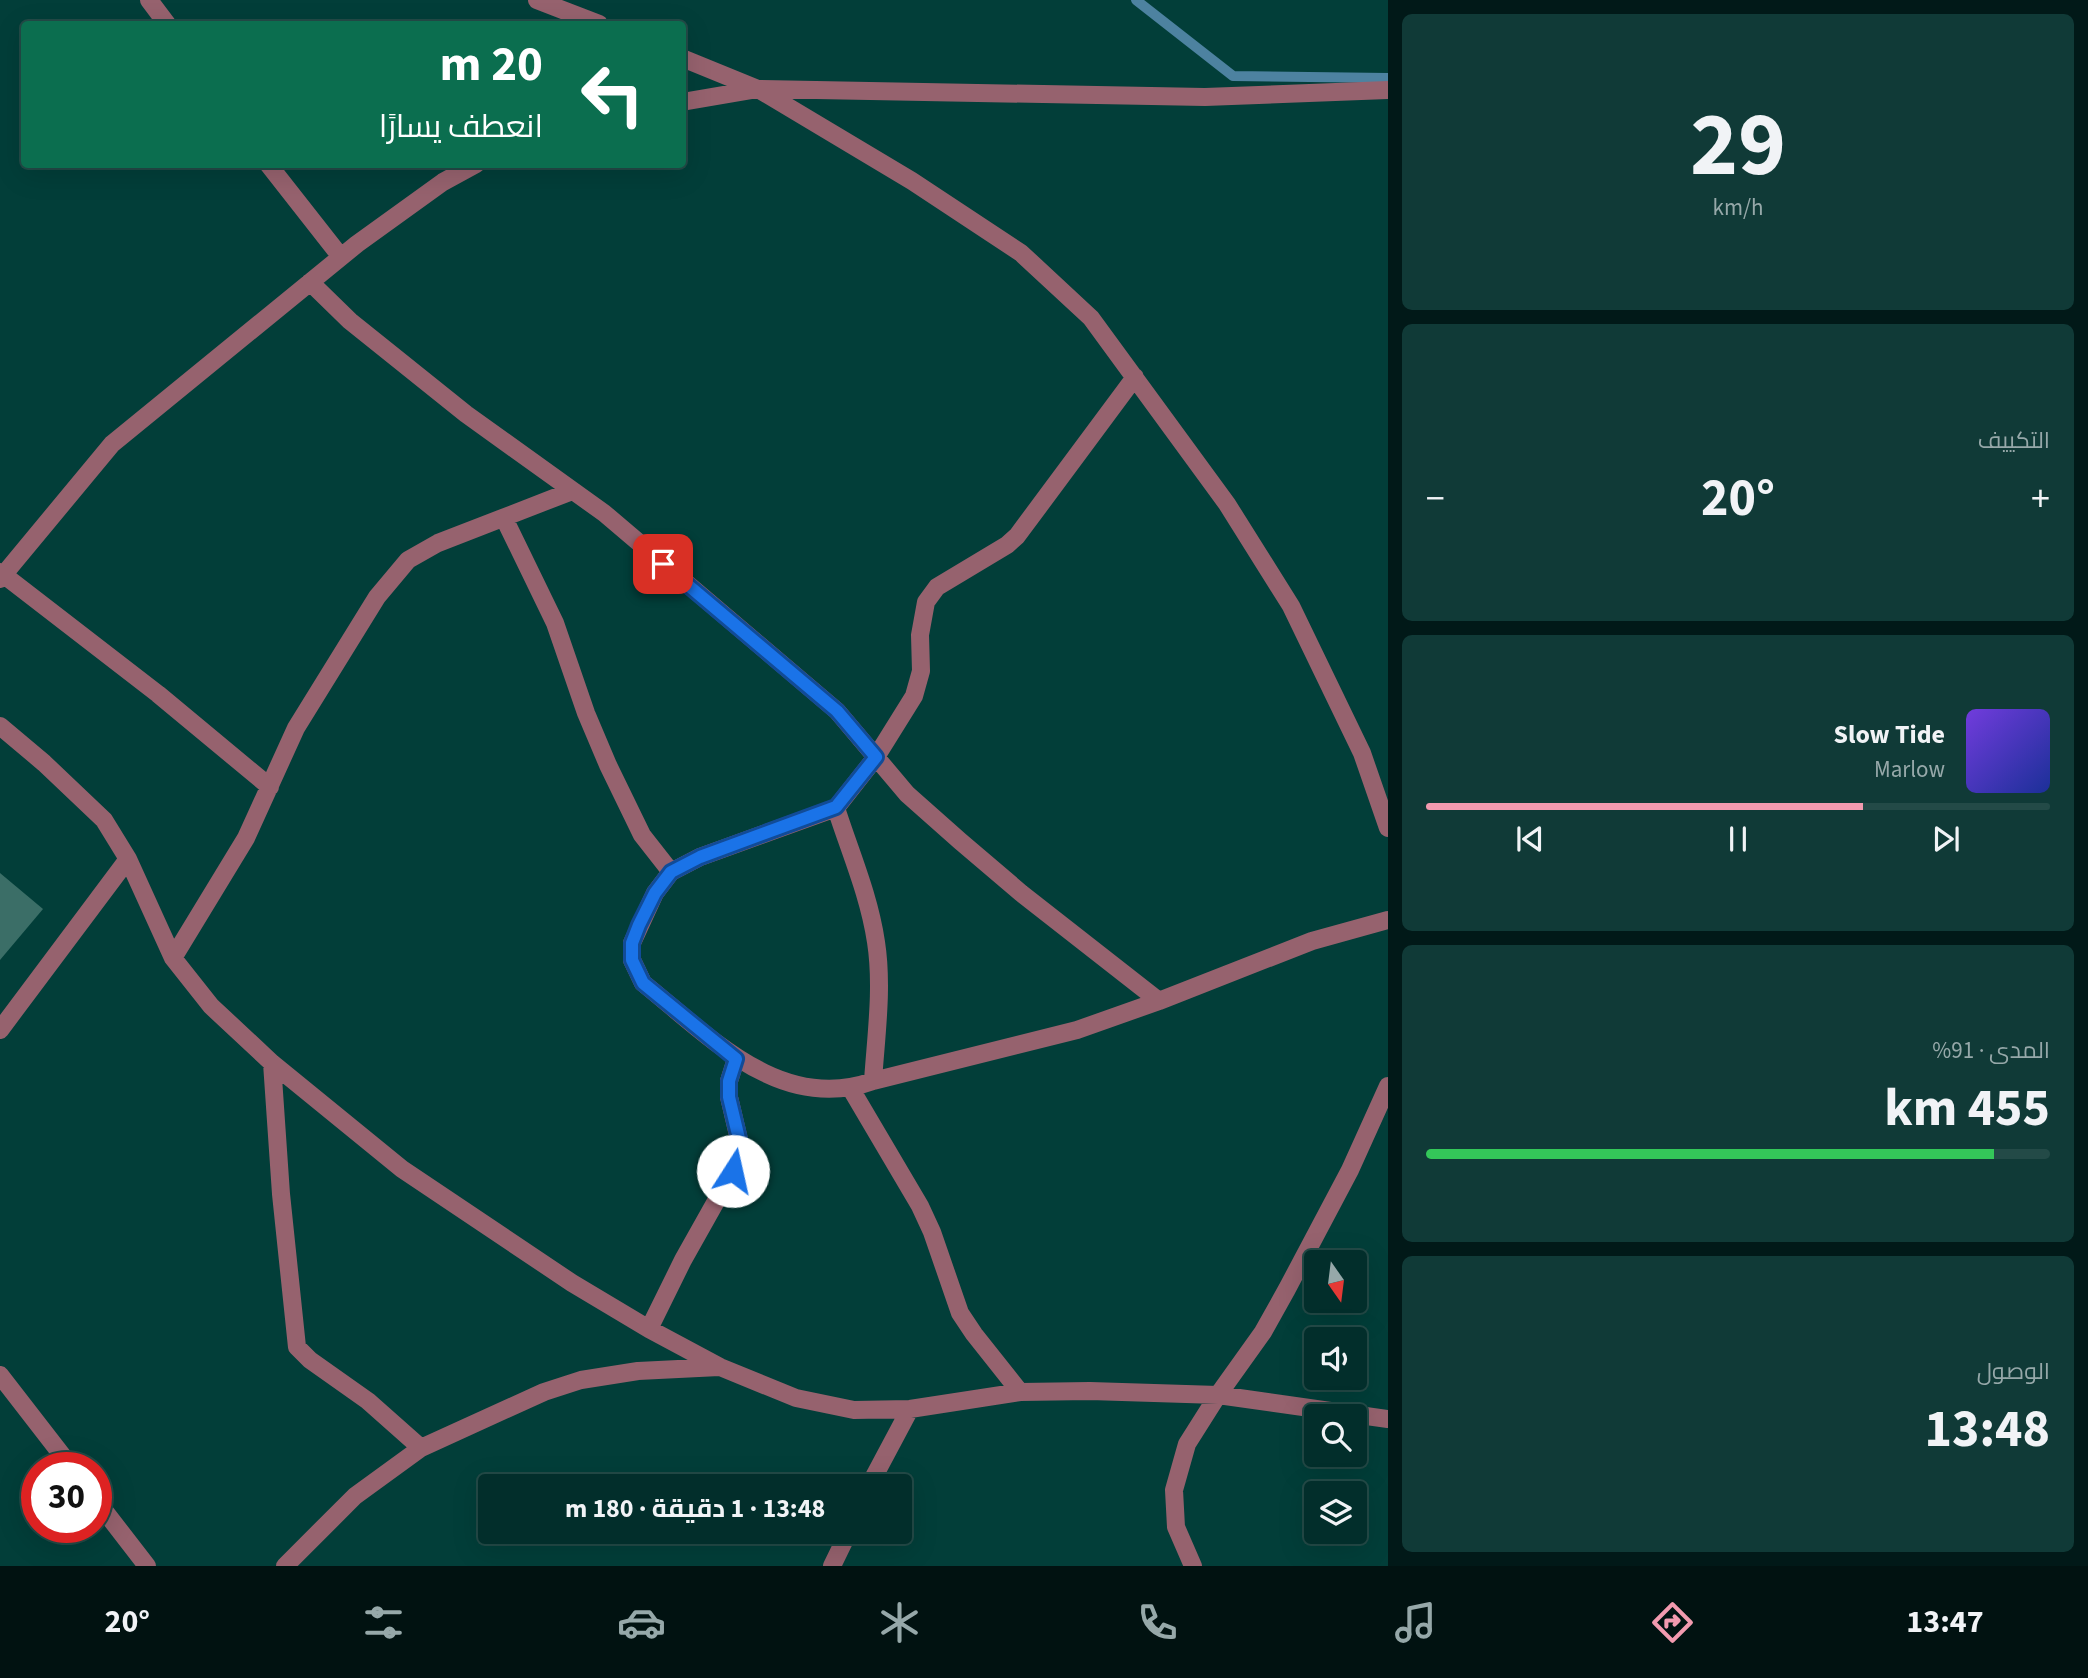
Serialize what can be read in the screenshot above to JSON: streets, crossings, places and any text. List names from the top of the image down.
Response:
{
  "north": "bottom",
  "page": {
    "tile": [
      ["29", "km/h"],
      "التكييف",
      ["المدى · 91%", "455 km"],
      ["الوصول", "13:48"]
    ],
    "turn": ["20 m", "انعطف يسارًا"],
    "heat": ["−", "20°", "+"],
    "song": ["Slow Tide", "Marlow"],
    "limit": "30",
    "trip": "13:48 · 1 دقيقة · 180 m",
    "tabs": ["13:47", "20°"]
  }
}
